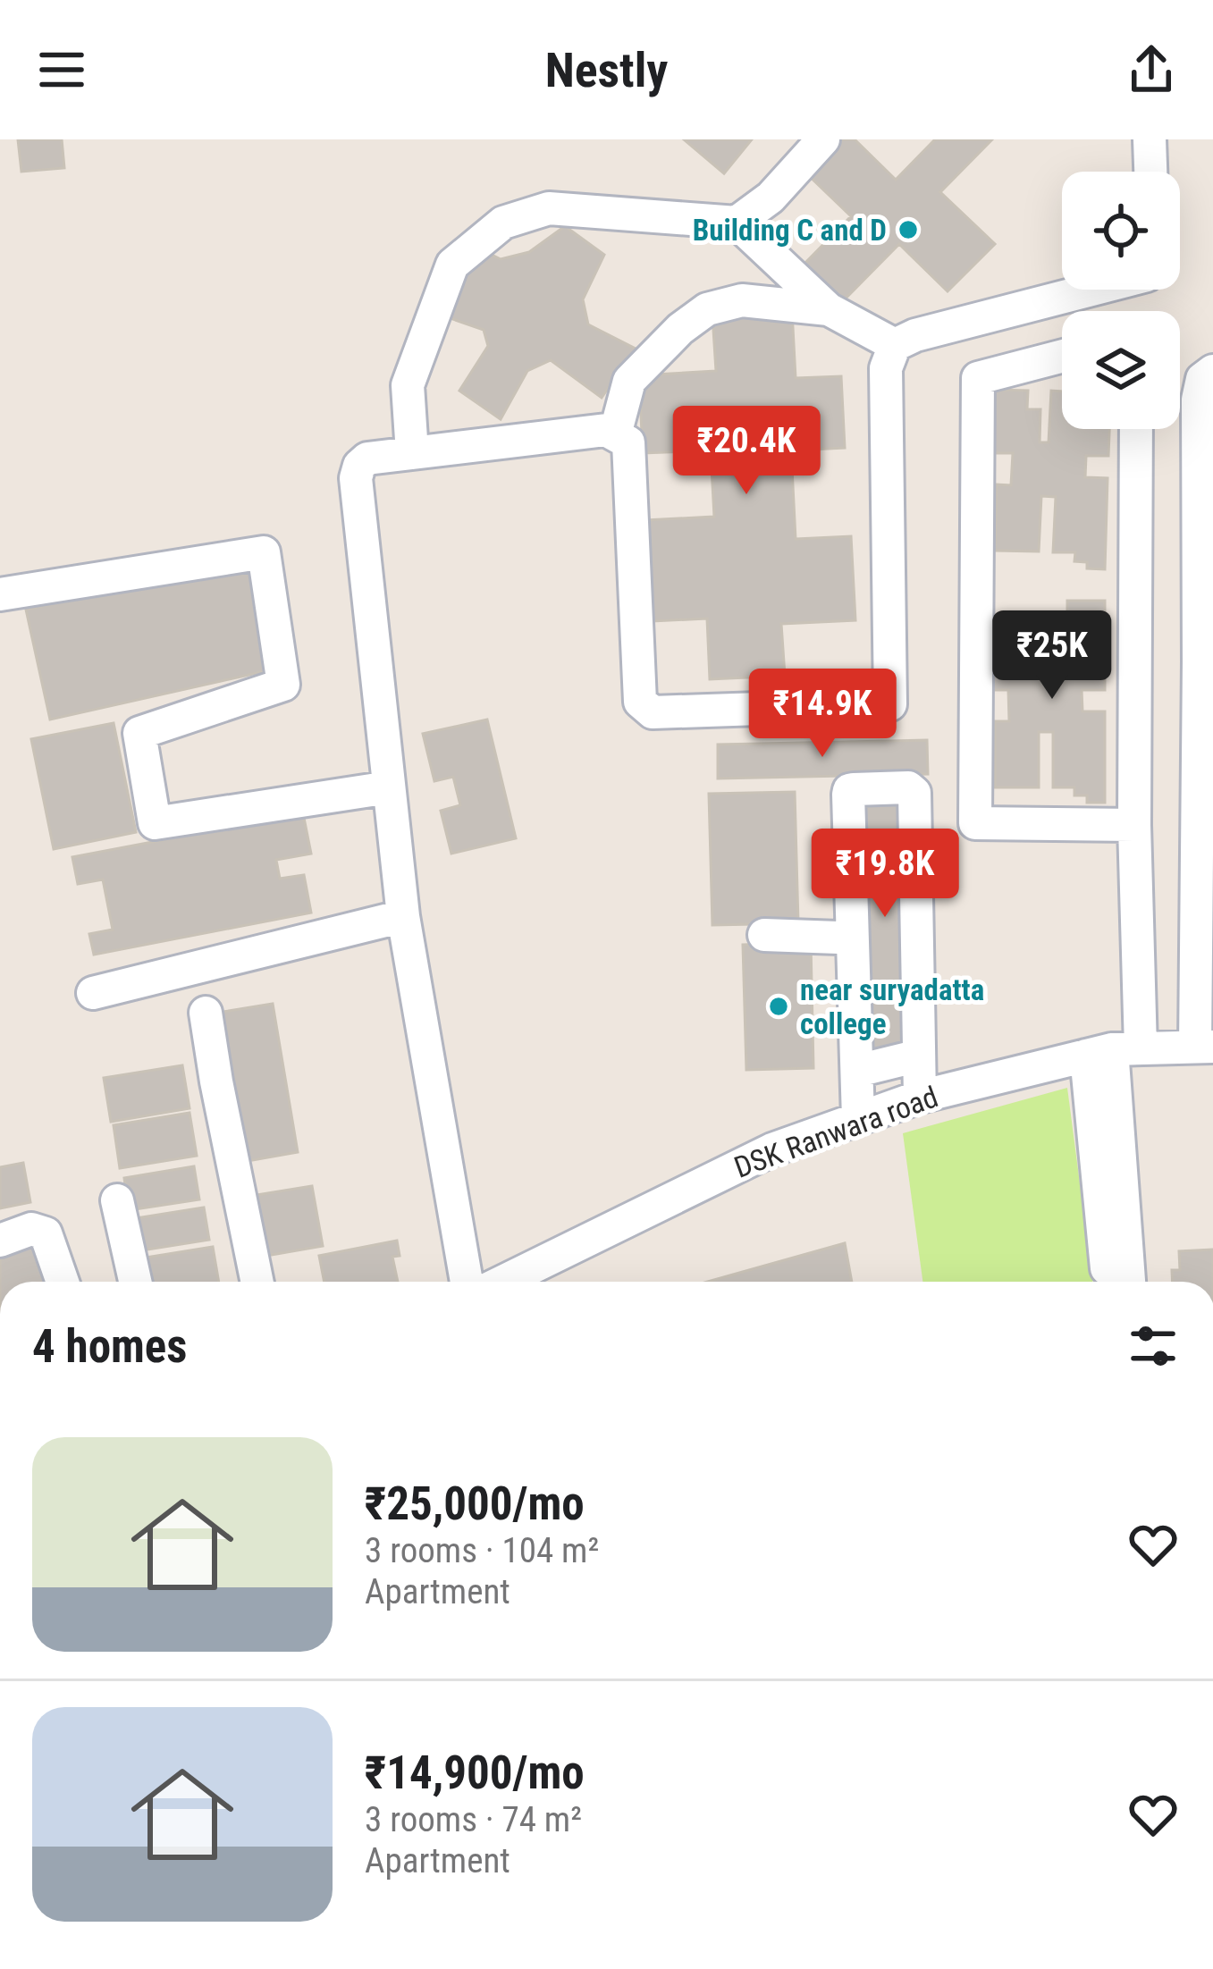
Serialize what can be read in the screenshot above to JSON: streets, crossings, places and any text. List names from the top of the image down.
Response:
{
  "streets": {
    "street": ["DSK Ranwara road"]
  },
  "places": ["Building C and D", "near suryadatta college"],
  "page": {
    "header": "Nestly",
    "price": [
      "₹20.4K",
      "₹25K",
      "₹14.9K",
      "₹19.8K"
    ],
    "heading": "4 homes",
    "list": [
      {
        "name": "₹25,000/mo",
        "note": "3 rooms · 104 m² · Apartment"
      },
      {
        "name": "₹14,900/mo",
        "note": "3 rooms · 74 m² · Apartment"
      }
    ]
  }
}
